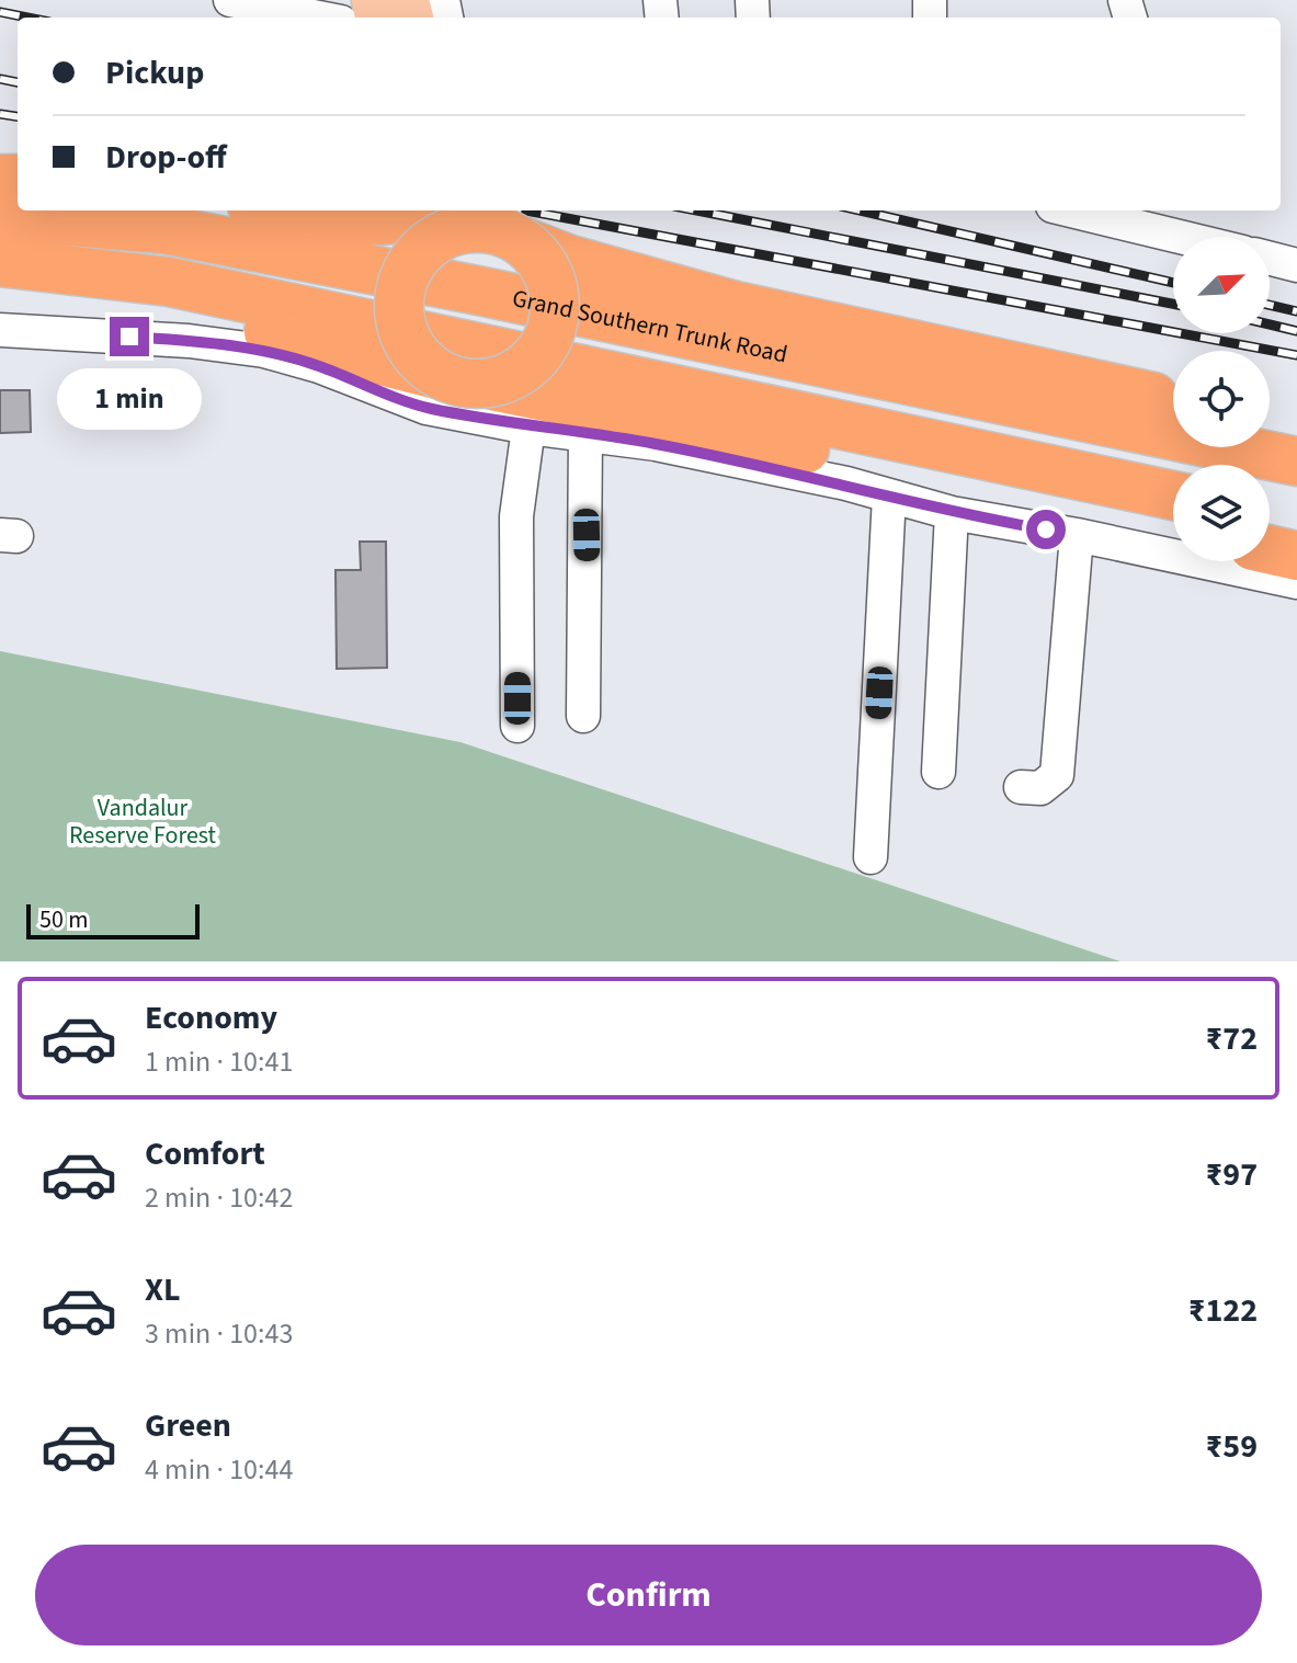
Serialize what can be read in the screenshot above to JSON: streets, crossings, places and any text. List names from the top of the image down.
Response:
{
  "streets": {
    "highway": ["Grand Southern Trunk Road"]
  },
  "parks": ["Vandalur Reserve Forest"],
  "scale_bar": "50 m",
  "north": "top right",
  "page": {
    "banner": ["Pickup", "Drop-off"],
    "bubble": "1 min",
    "scale": "50 m",
    "list": [
      {
        "name": "Economy",
        "note": "1 min · 10:41",
        "value": "₹72"
      },
      {
        "name": "Comfort",
        "note": "2 min · 10:42",
        "value": "₹97"
      },
      {
        "name": "XL",
        "note": "3 min · 10:43",
        "value": "₹122"
      },
      {
        "name": "Green",
        "note": "4 min · 10:44",
        "value": "₹59"
      }
    ],
    "buttons": "Confirm"
  }
}
